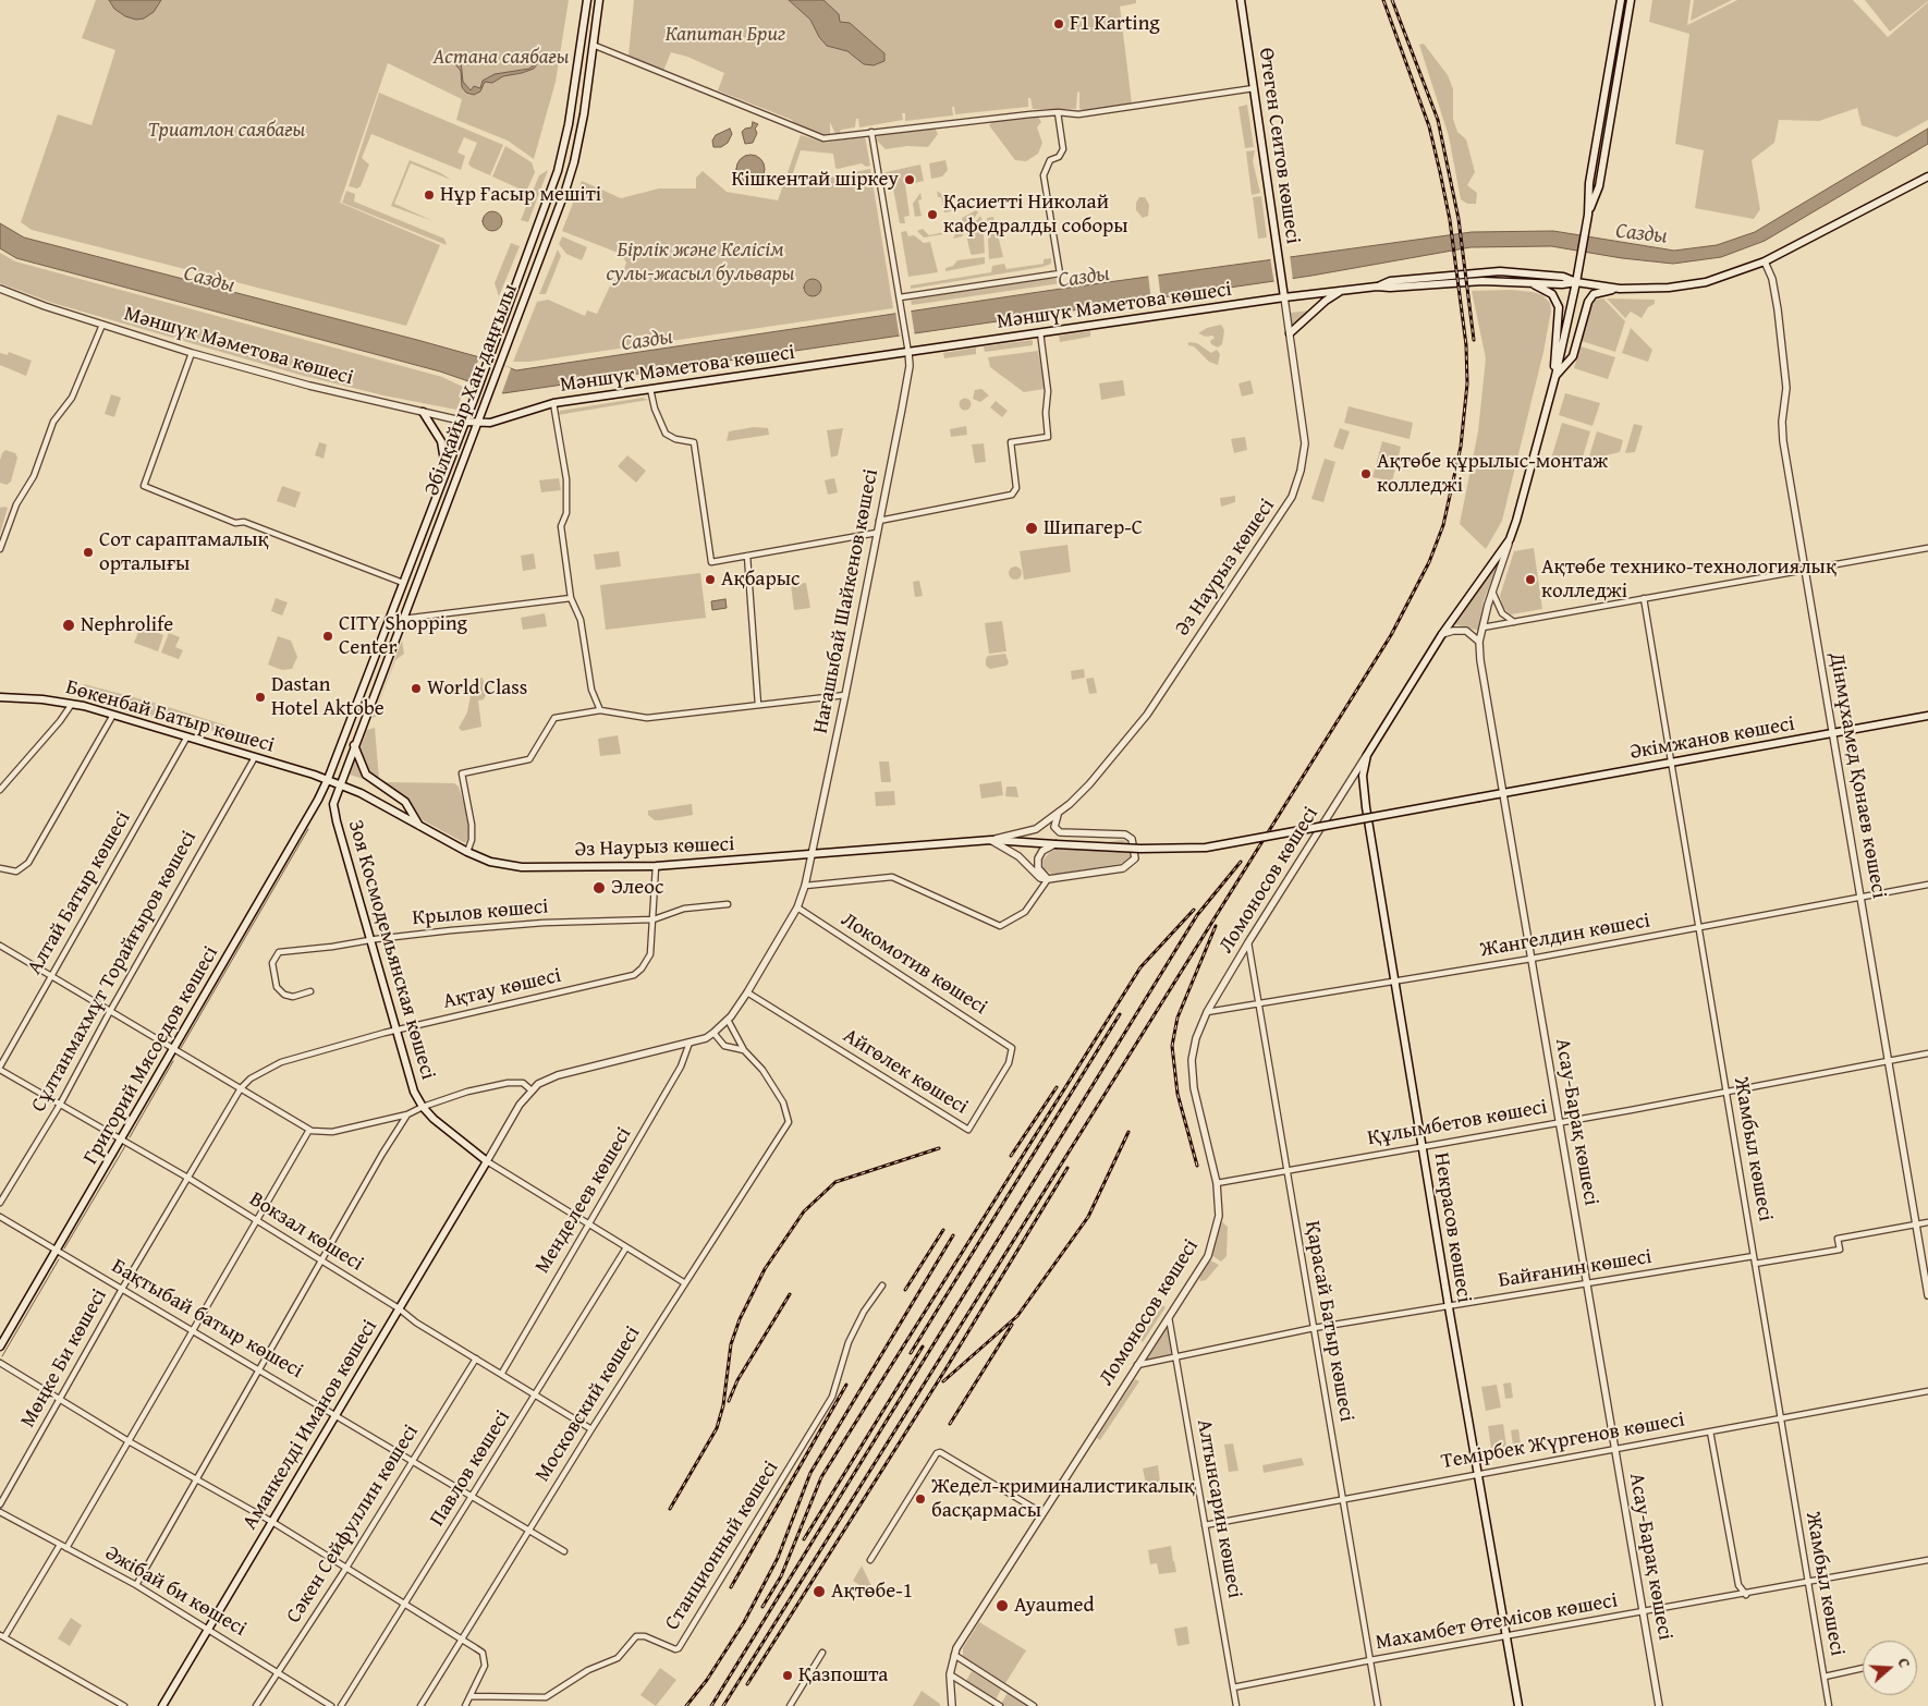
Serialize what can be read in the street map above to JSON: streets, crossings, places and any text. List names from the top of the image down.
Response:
{
  "streets": {
    "main road": [
      "Өтеген Сеитов көшесі",
      "Мәншүк Мәметова көшесі",
      "Әбілқайыр Хан даңғылы",
      "Әз Наурыз көшесі",
      "Бөкенбай Батыр көшесі",
      "Әкімжанов көшесі",
      "Ломоносов көшесі",
      "Зоя Космодемьянская көшесі",
      "Григорий Мясоедов көшесі",
      "Некрасов көшесі",
      "Аманкелді Иманов көшесі"
    ],
    "street": [
      "Нағашыбай Шайкенов көшесі",
      "Дінмұхамед Қонаев көшесі",
      "Алтай Батыр көшесі",
      "Крылов көшесі",
      "Жангелдин көшесі",
      "Локомотив көшесі",
      "Сұлтанмахмұт Торайғыров көшесі",
      "Ақтау көшесі",
      "Айгөлек көшесі",
      "Асау-Барақ көшесі",
      "Құлымбетов көшесі",
      "Жамбыл көшесі",
      "Менделеев көшесі",
      "Вокзал көшесі",
      "Байғанин көшесі",
      "Бақтыбай батыр көшесі",
      "Қарасай Батыр көшесі",
      "Мөңке Би көшесі",
      "Московский көшесі",
      "Темірбек Жүргенов көшесі",
      "Павлов көшесі",
      "Алтынсарин көшесі",
      "Сәкен Сейфуллин көшесі",
      "Станционный көшесі",
      "Әжібай би көшесі",
      "Махамбет Өтемісов көшесі"
    ]
  },
  "crossings": [
    ["Өтеген Сеитов көшесі", "Мәншүк Мәметова көшесі"],
    ["Өтеген Сеитов көшесі", "Әз Наурыз көшесі"],
    ["Мәншүк Мәметова көшесі", "Әбілқайыр Хан даңғылы"],
    ["Мәншүк Мәметова көшесі", "Әз Наурыз көшесі"],
    ["Мәншүк Мәметова көшесі", "Нағашыбай Шайкенов көшесі"],
    ["Мәншүк Мәметова көшесі", "Дінмұхамед Қонаев көшесі"],
    ["Әбілқайыр Хан даңғылы", "Әз Наурыз көшесі"],
    ["Әбілқайыр Хан даңғылы", "Бөкенбай Батыр көшесі"],
    ["Әбілқайыр Хан даңғылы", "Зоя Космодемьянская көшесі"],
    ["Әбілқайыр Хан даңғылы", "Григорий Мясоедов көшесі"],
    ["Әз Наурыз көшесі", "Нағашыбай Шайкенов көшесі"],
    ["Әз Наурыз көшесі", "Бөкенбай Батыр көшесі"],
    ["Әз Наурыз көшесі", "Әкімжанов көшесі"],
    ["Әз Наурыз көшесі", "Зоя Космодемьянская көшесі"],
    ["Әз Наурыз көшесі", "Ақтау көшесі"],
    ["Нағашыбай Шайкенов көшесі", "Зоя Космодемьянская көшесі"],
    ["Нағашыбай Шайкенов көшесі", "Локомотив көшесі"],
    ["Нағашыбай Шайкенов көшесі", "Айгөлек көшесі"],
    ["Нағашыбай Шайкенов көшесі", "Менделеев көшесі"],
    ["Нағашыбай Шайкенов көшесі", "Аманкелді Иманов көшесі"],
    ["Бөкенбай Батыр көшесі", "Алтай Батыр көшесі"],
    ["Бөкенбай Батыр көшесі", "Зоя Космодемьянская көшесі"],
    ["Бөкенбай Батыр көшесі", "Сұлтанмахмұт Торайғыров көшесі"],
    ["Бөкенбай Батыр көшесі", "Григорий Мясоедов көшесі"],
    ["Әкімжанов көшесі", "Дінмұхамед Қонаев көшесі"],
    ["Әкімжанов көшесі", "Асау-Барақ көшесі"],
    ["Әкімжанов көшесі", "Жамбыл көшесі"],
    ["Дінмұхамед Қонаев көшесі", "Жангелдин көшесі"],
    ["Дінмұхамед Қонаев көшесі", "Құлымбетов көшесі"],
    ["Ломоносов көшесі", "Жангелдин көшесі"],
    ["Ломоносов көшесі", "Асау-Барақ көшесі"],
    ["Ломоносов көшесі", "Құлымбетов көшесі"],
    ["Ломоносов көшесі", "Некрасов көшесі"],
    ["Ломоносов көшесі", "Байғанин көшесі"],
    ["Ломоносов көшесі", "Қарасай Батыр көшесі"],
    ["Ломоносов көшесі", "Алтынсарин көшесі"],
    ["Алтай Батыр көшесі", "Вокзал көшесі"],
    ["Крылов көшесі", "Зоя Космодемьянская көшесі"],
    ["Крылов көшесі", "Ақтау көшесі"],
    ["Жангелдин көшесі", "Асау-Барақ көшесі"],
    ["Жангелдин көшесі", "Жамбыл көшесі"],
    ["Жангелдин көшесі", "Некрасов көшесі"],
    ["Жангелдин көшесі", "Қарасай Батыр көшесі"],
    ["Зоя Космодемьянская көшесі", "Ақтау көшесі"],
    ["Зоя Космодемьянская көшесі", "Аманкелді Иманов көшесі"],
    ["Локомотив көшесі", "Айгөлек көшесі"],
    ["Сұлтанмахмұт Торайғыров көшесі", "Вокзал көшесі"],
    ["Ақтау көшесі", "Мөңке Би көшесі"],
    ["Григорий Мясоедов көшесі", "Вокзал көшесі"],
    ["Григорий Мясоедов көшесі", "Бақтыбай батыр көшесі"],
    ["Асау-Барақ көшесі", "Құлымбетов көшесі"],
    ["Асау-Барақ көшесі", "Байғанин көшесі"],
    ["Асау-Барақ көшесі", "Темірбек Жүргенов көшесі"],
    ["Асау-Барақ көшесі", "Махамбет Өтемісов көшесі"],
    ["Құлымбетов көшесі", "Жамбыл көшесі"],
    ["Құлымбетов көшесі", "Некрасов көшесі"],
    ["Құлымбетов көшесі", "Қарасай Батыр көшесі"],
    ["Жамбыл көшесі", "Байғанин көшесі"],
    ["Жамбыл көшесі", "Темірбек Жүргенов көшесі"],
    ["Жамбыл көшесі", "Махамбет Өтемісов көшесі"],
    ["Менделеев көшесі", "Вокзал көшесі"],
    ["Некрасов көшесі", "Байғанин көшесі"],
    ["Некрасов көшесі", "Темірбек Жүргенов көшесі"],
    ["Некрасов көшесі", "Махамбет Өтемісов көшесі"],
    ["Вокзал көшесі", "Мөңке Би көшесі"],
    ["Вокзал көшесі", "Московский көшесі"],
    ["Вокзал көшесі", "Аманкелді Иманов көшесі"],
    ["Вокзал көшесі", "Павлов көшесі"],
    ["Вокзал көшесі", "Сәкен Сейфуллин көшесі"],
    ["Байғанин көшесі", "Қарасай Батыр көшесі"],
    ["Байғанин көшесі", "Алтынсарин көшесі"],
    ["Бақтыбай батыр көшесі", "Мөңке Би көшесі"],
    ["Бақтыбай батыр көшесі", "Московский көшесі"],
    ["Бақтыбай батыр көшесі", "Аманкелді Иманов көшесі"],
    ["Бақтыбай батыр көшесі", "Павлов көшесі"],
    ["Бақтыбай батыр көшесі", "Сәкен Сейфуллин көшесі"],
    ["Қарасай Батыр көшесі", "Темірбек Жүргенов көшесі"],
    ["Қарасай Батыр көшесі", "Махамбет Өтемісов көшесі"],
    ["Аманкелді Иманов көшесі", "Әжібай би көшесі"],
    ["Темірбек Жүргенов көшесі", "Алтынсарин көшесі"],
    ["Алтынсарин көшесі", "Махамбет Өтемісов көшесі"],
    ["Сәкен Сейфуллин көшесі", "Әжібай би көшесі"]
  ],
  "water": ["Сазды"],
  "parks": [
    "Капитан Бриг",
    "Астана саябағы",
    "Триатлон саябағы",
    "Бірлік және Келісім сулы-жасыл бульвары"
  ],
  "places": [
    "F1 Karting",
    "Кішкентай шіркеу",
    "Нұр Ғасыр мешіті",
    "Қасиетті Николай кафедралды соборы",
    "Ақтөбе құрылыс-монтаж колледжі",
    "Шипагер-С",
    "Сот сараптамалық орталығы",
    "Ақбарыс",
    "Ақтөбе технико-технологиялық колледжі",
    "Nephrolife",
    "CITY Shopping Center",
    "World Class",
    "Dastan Hotel Aktobe",
    "Элеос",
    "Жедел-криминалистикалық басқармасы",
    "Ақтөбе-1",
    "Ayaumed",
    "Қазпошта"
  ],
  "north": "right"
}
